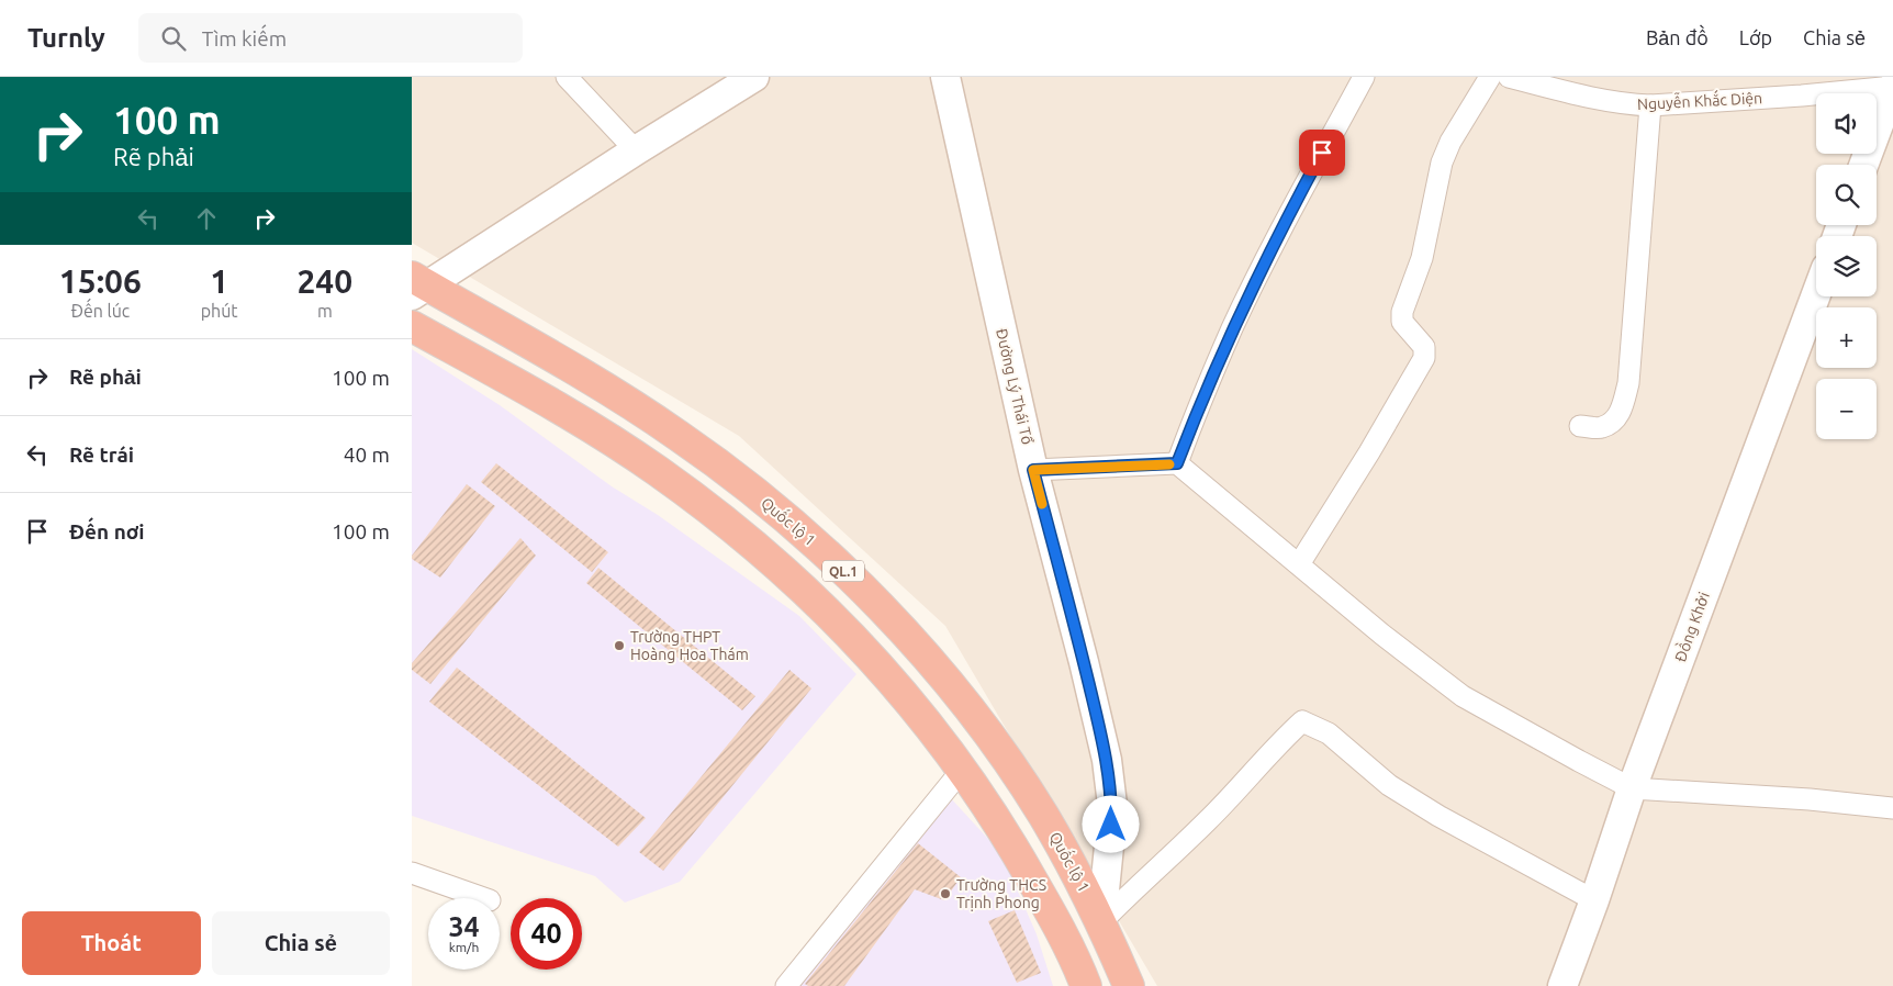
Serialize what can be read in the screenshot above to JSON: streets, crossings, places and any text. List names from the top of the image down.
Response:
{
  "streets": {
    "highway": ["Quốc lộ 1", "QL.1"],
    "street": ["Nguyễn Khắc Diện", "Đường Lý Thái Tổ", "Đồng Khởi"]
  },
  "crossings": [
    ["Đường Lý Thái Tổ", "Quốc lộ 1"]
  ],
  "places": ["Trường THPT Hoàng Hoa Thám", "Trường THCS Trịnh Phong"],
  "page": {
    "header": "Turnly",
    "search": "Tìm kiếm",
    "nav": ["Bản đồ", "Lớp", "Chia sẻ"],
    "turn": ["100 m", "Rẽ phải"],
    "map_buttons": ["+", "−"],
    "eta": [
      "15:06",
      "Đến lúc",
      "1",
      "phút",
      "240",
      "m"
    ],
    "list": [
      {
        "name": "Rẽ phải",
        "value": "100 m"
      },
      {
        "name": "Rẽ trái",
        "value": "40 m"
      },
      {
        "name": "Đến nơi",
        "value": "100 m"
      }
    ],
    "speed": "34 km/h",
    "limit": "40",
    "buttons": ["Thoát", "Chia sẻ"]
  }
}
